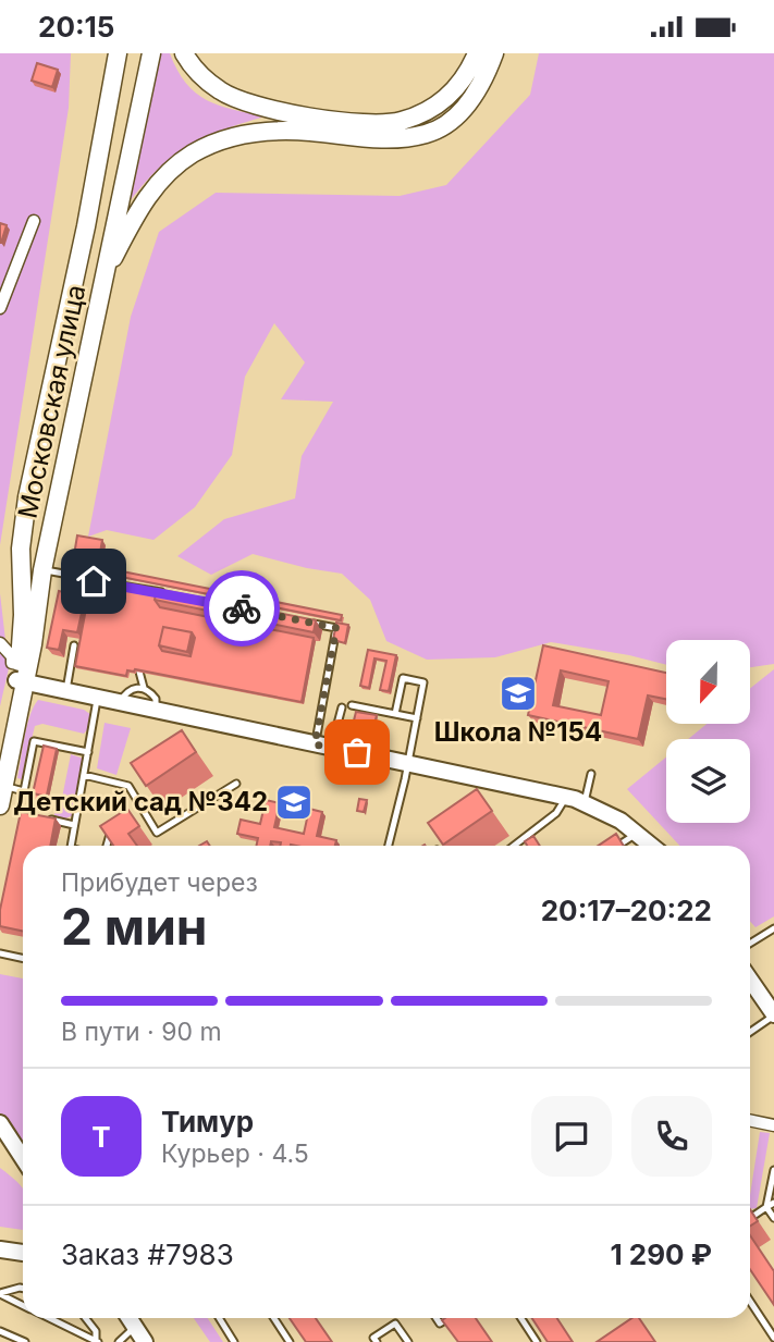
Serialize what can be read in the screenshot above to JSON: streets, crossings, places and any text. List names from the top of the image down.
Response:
{
  "streets": {
    "main road": ["Московская улица"]
  },
  "places": {
    "school or university": ["Школа №154", "Детский сад №342"]
  },
  "north": "bottom",
  "page": {
    "status": "20:15",
    "heading": ["2 мин", "Прибудет через", "20:17–20:22"],
    "panel": [
      "Тимур",
      "Курьер · 4.5",
      "Заказ #7983",
      "1 290 ₽"
    ],
    "bar": "В пути · 90 m",
    "round": "Т"
  }
}
